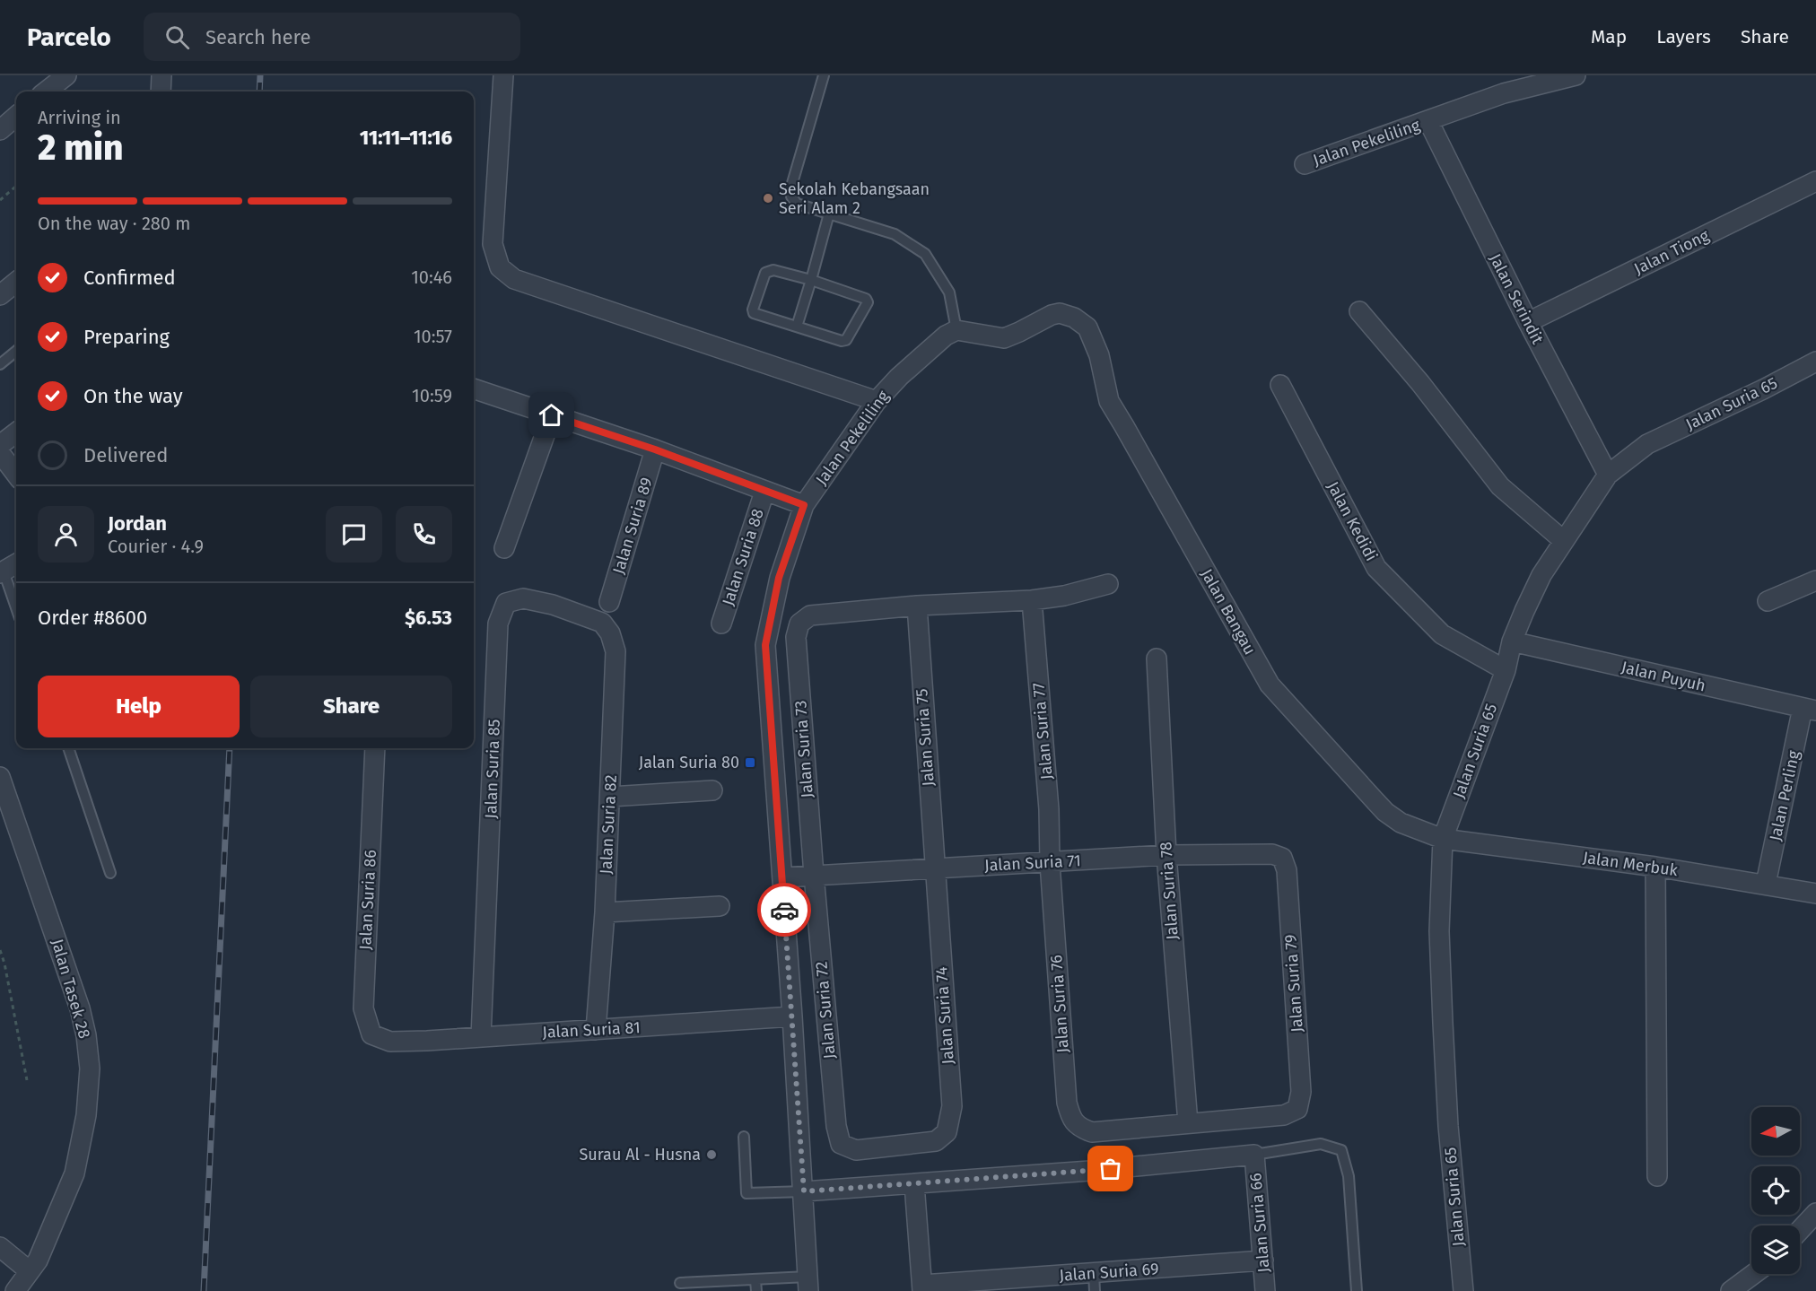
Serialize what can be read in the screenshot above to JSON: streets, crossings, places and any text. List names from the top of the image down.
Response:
{
  "streets": {
    "street": [
      "Jalan Pekeliling",
      "Jalan Tiong",
      "Jalan Serindit",
      "Jalan Suria 65",
      "Jalan Kedidi",
      "Jalan Suria 89",
      "Jalan Suria 88",
      "Jalan Bangau",
      "Jalan Puyuh",
      "Jalan Suria 77",
      "Jalan Suria 75",
      "Jalan Suria 73",
      "Jalan Suria 85",
      "Jalan Perling",
      "Jalan Suria 82",
      "Jalan Suria 71",
      "Jalan Merbuk",
      "Jalan Suria 78",
      "Jalan Suria 86",
      "Jalan Suria 79",
      "Jalan Tasek 28",
      "Jalan Suria 76",
      "Jalan Suria 72",
      "Jalan Suria 74",
      "Jalan Suria 81",
      "Jalan Suria 66",
      "Jalan Suria 69"
    ]
  },
  "crossings": [
    ["Jalan Pekeliling", "Jalan Serindit"],
    ["Jalan Pekeliling", "Jalan Bangau"],
    ["Jalan Pekeliling", "Jalan Suria 71"],
    ["Jalan Pekeliling", "Jalan Suria 81"],
    ["Jalan Pekeliling", "Jalan Suria 66"],
    ["Jalan Tiong", "Jalan Serindit"],
    ["Jalan Serindit", "Jalan Suria 65"],
    ["Jalan Suria 65", "Jalan Kedidi"],
    ["Jalan Suria 65", "Jalan Bangau"],
    ["Jalan Suria 65", "Jalan Puyuh"],
    ["Jalan Suria 65", "Jalan Merbuk"],
    ["Jalan Bangau", "Jalan Merbuk"],
    ["Jalan Puyuh", "Jalan Perling"],
    ["Jalan Suria 77", "Jalan Suria 71"],
    ["Jalan Suria 77", "Jalan Suria 76"],
    ["Jalan Suria 75", "Jalan Suria 73"],
    ["Jalan Suria 75", "Jalan Suria 71"],
    ["Jalan Suria 75", "Jalan Suria 74"],
    ["Jalan Suria 73", "Jalan Suria 71"],
    ["Jalan Suria 73", "Jalan Suria 72"],
    ["Jalan Suria 85", "Jalan Suria 82"],
    ["Jalan Suria 85", "Jalan Suria 81"],
    ["Jalan Perling", "Jalan Merbuk"],
    ["Jalan Suria 82", "Jalan Suria 81"],
    ["Jalan Suria 71", "Jalan Suria 78"],
    ["Jalan Suria 71", "Jalan Suria 79"],
    ["Jalan Suria 71", "Jalan Suria 76"],
    ["Jalan Suria 71", "Jalan Suria 72"],
    ["Jalan Suria 71", "Jalan Suria 74"],
    ["Jalan Suria 78", "Jalan Suria 79"],
    ["Jalan Suria 78", "Jalan Suria 76"],
    ["Jalan Suria 86", "Jalan Suria 81"],
    ["Jalan Suria 79", "Jalan Suria 76"],
    ["Jalan Suria 72", "Jalan Suria 74"],
    ["Jalan Suria 66", "Jalan Suria 69"]
  ],
  "places": {
    "other": ["Sekolah Kebangsaan Seri Alam 2", "Surau Al - Husna"],
    "transit": ["Jalan Suria 80"]
  },
  "north": "left",
  "page": {
    "header": "Parcelo",
    "search": "Search here",
    "nav": ["Map", "Layers", "Share"],
    "heading": ["2 min", "Arriving in", "11:11–11:16"],
    "panel": [
      "Jordan",
      "Courier · 4.9",
      "Order #8600",
      "$6.53"
    ],
    "bar": "On the way · 280 m",
    "list": [
      ["Confirmed", "10:46"],
      ["Preparing", "10:57"],
      ["On the way", "10:59"],
      "Delivered"
    ],
    "buttons": ["Help", "Share"]
  }
}
